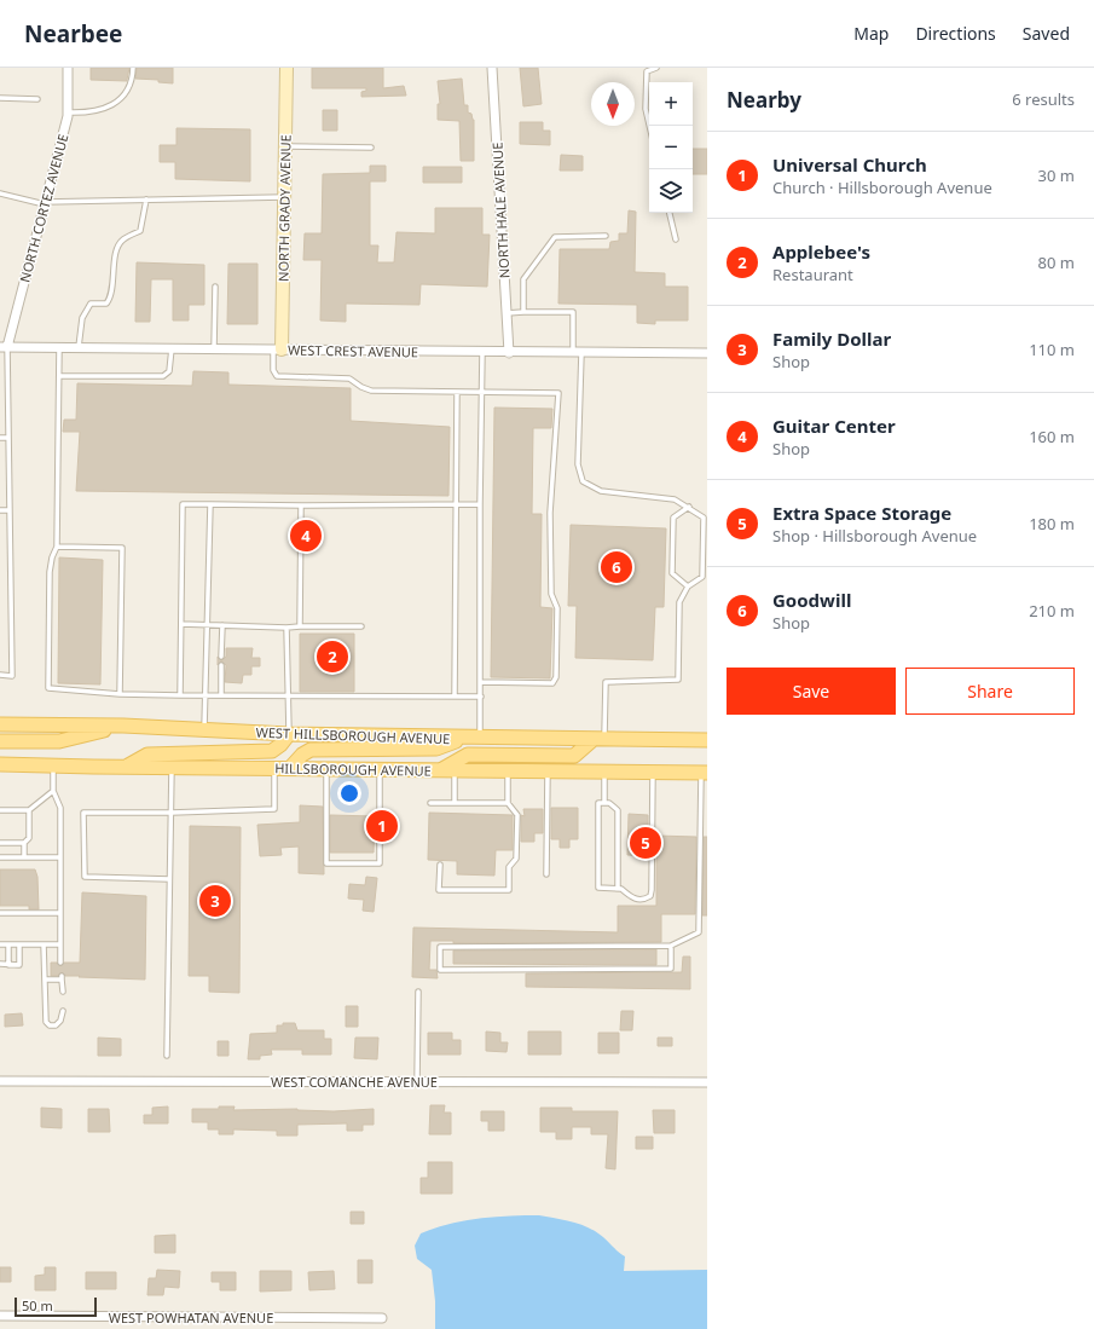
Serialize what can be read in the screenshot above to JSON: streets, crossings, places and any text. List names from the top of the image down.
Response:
{
  "streets": {
    "main road": ["WEST HILLSBOROUGH AVENUE", "HILLSBOROUGH AVENUE"],
    "street": [
      "NORTH CORTEZ AVENUE",
      "NORTH GRADY AVENUE",
      "NORTH HALE AVENUE",
      "WEST CREST AVENUE",
      "WEST COMANCHE AVENUE",
      "WEST POWHATAN AVENUE"
    ]
  },
  "crossings": [
    ["NORTH CORTEZ AVENUE", "WEST CREST AVENUE"],
    ["NORTH GRADY AVENUE", "WEST CREST AVENUE"],
    ["NORTH HALE AVENUE", "WEST CREST AVENUE"]
  ],
  "scale_bar": "50 m",
  "north": "bottom",
  "page": {
    "header": "Nearbee",
    "nav": ["Map", "Directions", "Saved"],
    "heading": ["Nearby", "6 results"],
    "map_buttons": ["+", "−"],
    "list": [
      {
        "mark": "1",
        "name": "Universal Church",
        "note": "Church · Hillsborough Avenue",
        "value": "30 m"
      },
      {
        "mark": "2",
        "name": "Applebee's",
        "note": "Restaurant",
        "value": "80 m"
      },
      {
        "mark": "3",
        "name": "Family Dollar",
        "note": "Shop",
        "value": "110 m"
      },
      {
        "mark": "4",
        "name": "Guitar Center",
        "note": "Shop",
        "value": "160 m"
      },
      {
        "mark": "5",
        "name": "Extra Space Storage",
        "note": "Shop · Hillsborough Avenue",
        "value": "180 m"
      },
      {
        "mark": "6",
        "name": "Goodwill",
        "note": "Shop",
        "value": "210 m"
      }
    ],
    "pins": [
      "4",
      "6",
      "2",
      "1",
      "5",
      "3"
    ],
    "buttons": ["Save", "Share"],
    "scale": "50 m"
  }
}
